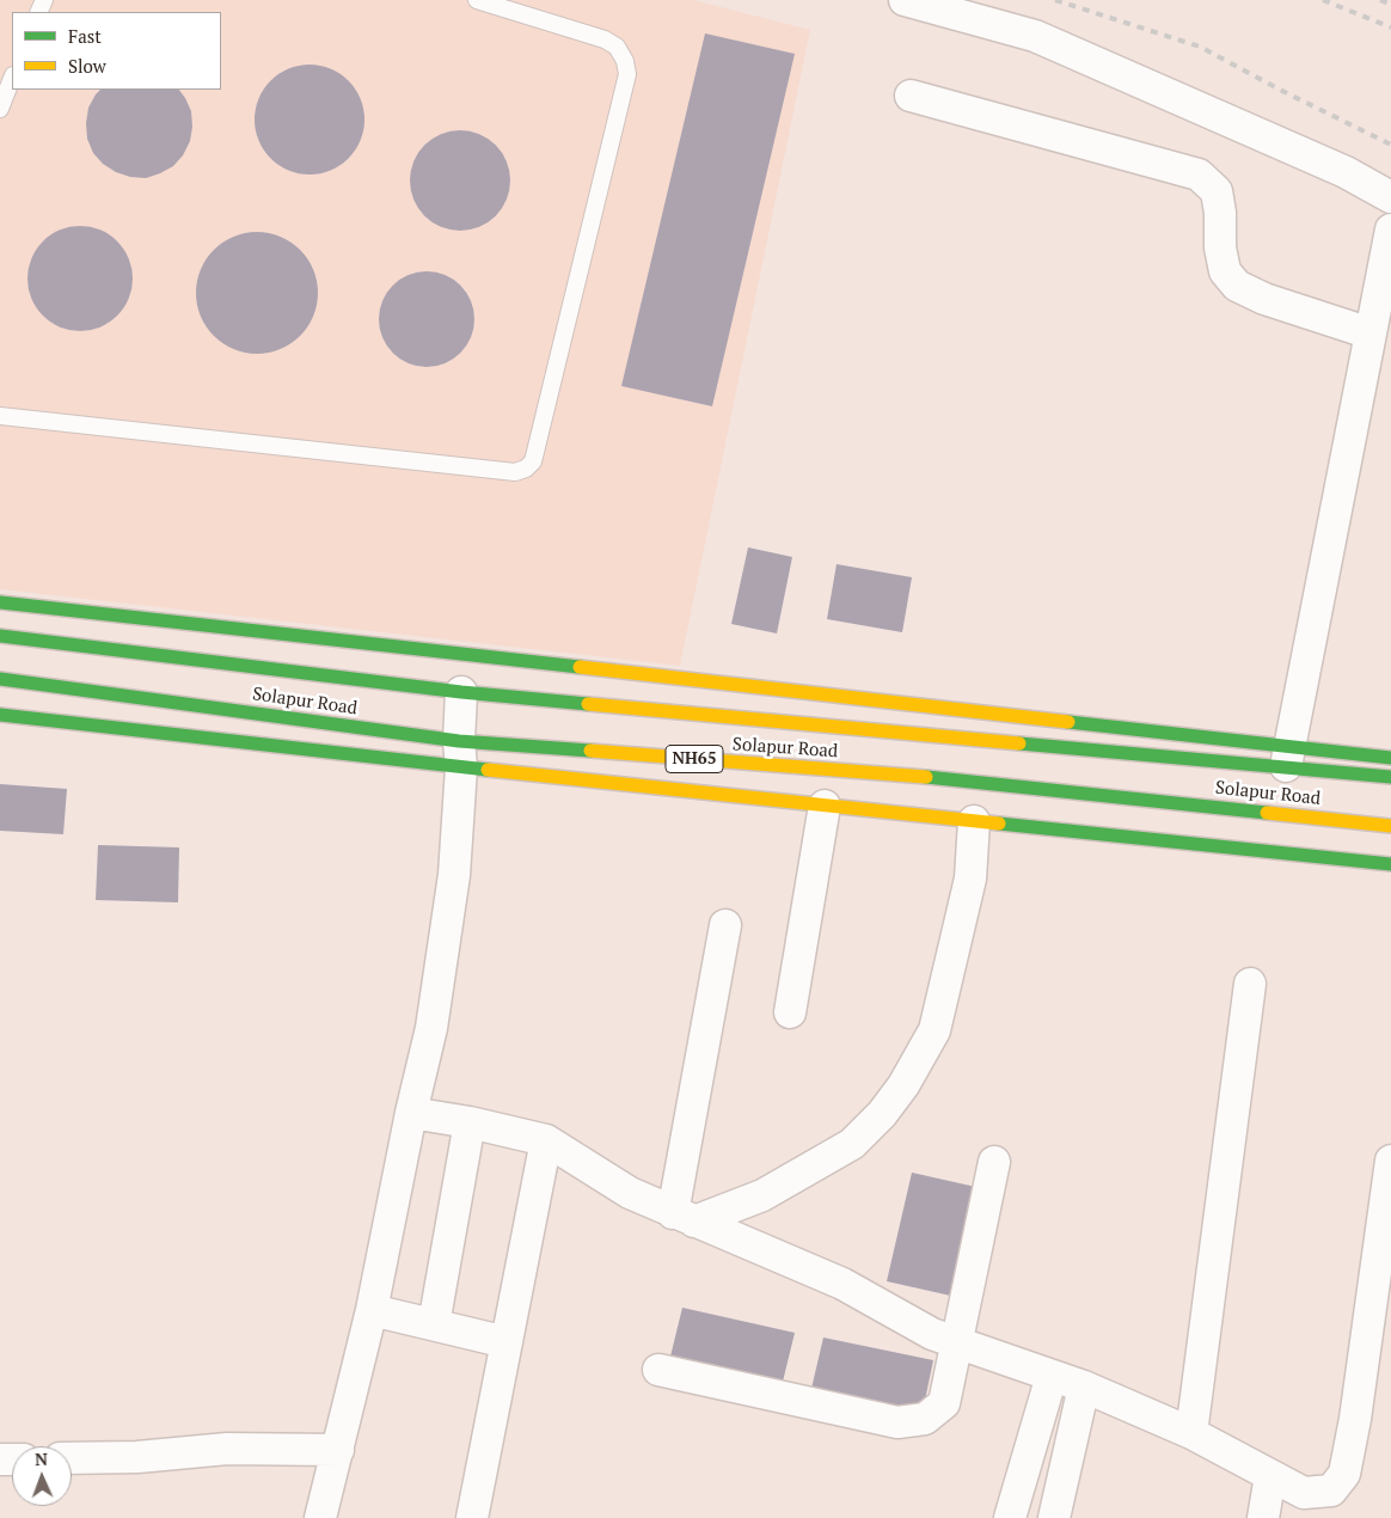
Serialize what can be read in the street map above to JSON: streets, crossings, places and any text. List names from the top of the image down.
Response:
{
  "streets": {
    "main road": ["Solapur Road", "NH65"]
  },
  "legend": ["Fast", "Slow"],
  "north": "top"
}
